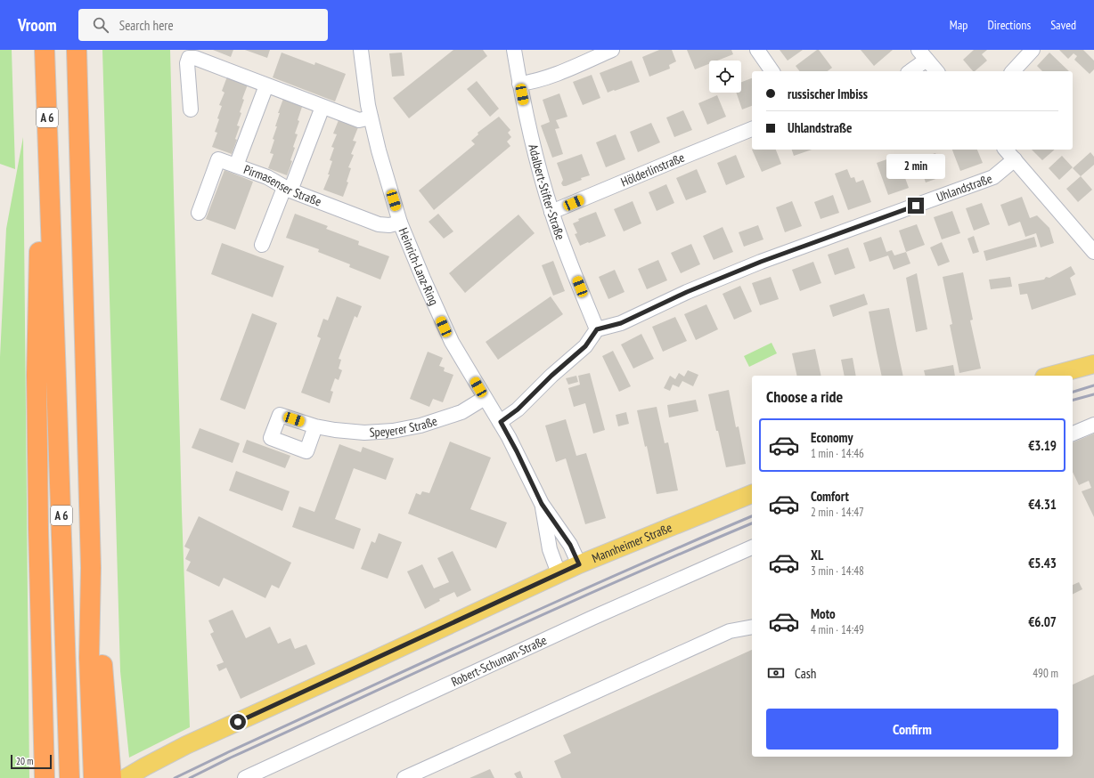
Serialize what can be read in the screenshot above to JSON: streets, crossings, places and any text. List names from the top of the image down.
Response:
{
  "streets": {
    "highway": ["A 6"],
    "main road": ["Mannheimer Straße"],
    "street": [
      "Hölderlinstraße",
      "Pirmasenser Straße",
      "Uhlandstraße",
      "Adalbert-Stifter-Straße",
      "Heinrich-Lanz-Ring",
      "Speyerer Straße",
      "Robert-Schuman-Straße"
    ]
  },
  "crossings": [
    ["Hölderlinstraße", "Adalbert-Stifter-Straße"],
    ["Pirmasenser Straße", "Heinrich-Lanz-Ring"],
    ["Uhlandstraße", "Adalbert-Stifter-Straße"],
    ["Heinrich-Lanz-Ring", "Speyerer Straße"],
    ["Heinrich-Lanz-Ring", "Mannheimer Straße"]
  ],
  "scale_bar": "20 m",
  "page": {
    "header": "Vroom",
    "search": "Search here",
    "nav": ["Map", "Directions", "Saved"],
    "banner": ["russischer Imbiss", "Uhlandstraße"],
    "bubble": "2 min",
    "heading": "Choose a ride",
    "list": [
      {
        "name": "Economy",
        "note": "1 min · 14:46",
        "value": "€3.19"
      },
      {
        "name": "Comfort",
        "note": "2 min · 14:47",
        "value": "€4.31"
      },
      {
        "name": "XL",
        "note": "3 min · 14:48",
        "value": "€5.43"
      },
      {
        "name": "Moto",
        "note": "4 min · 14:49",
        "value": "€6.07"
      }
    ],
    "pay": ["Cash", "490 m"],
    "buttons": "Confirm",
    "scale": "20 m"
  }
}
